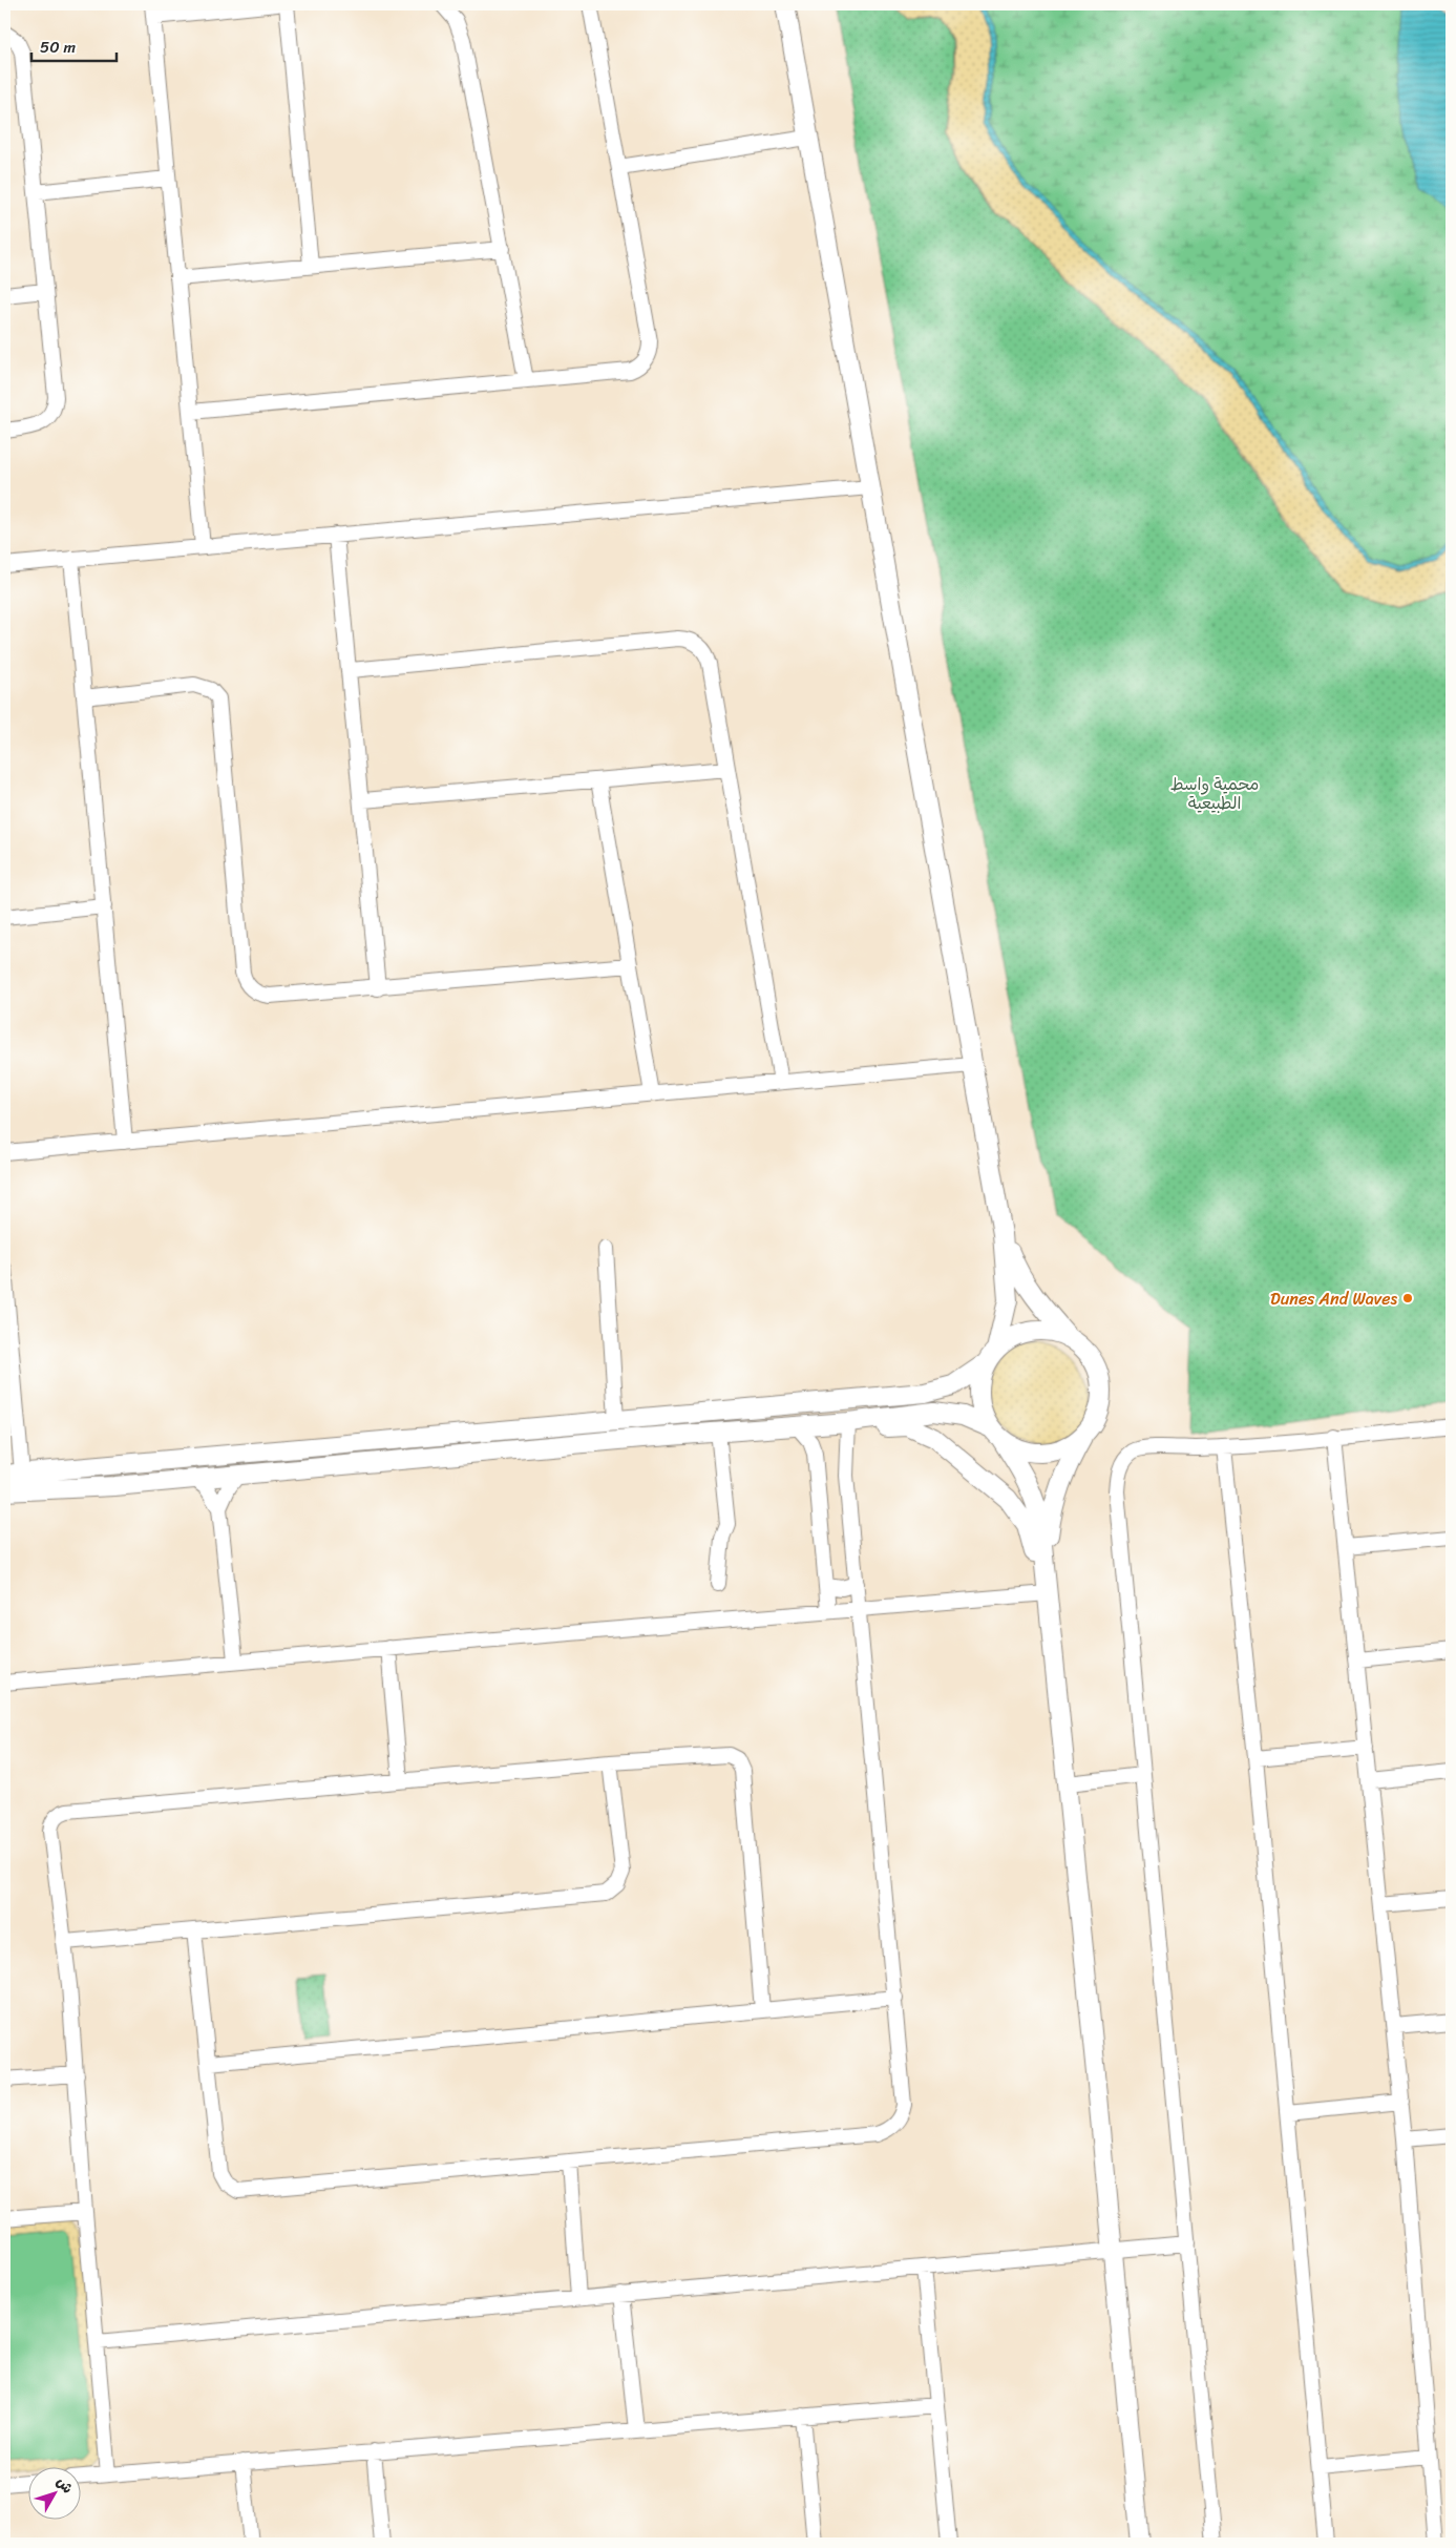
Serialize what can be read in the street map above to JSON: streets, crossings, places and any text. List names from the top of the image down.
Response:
{
  "parks": ["محمية واسط الطبيعية"],
  "places": ["Dunes And Waves"],
  "scale_bar": "50 m",
  "north": "top right"
}
